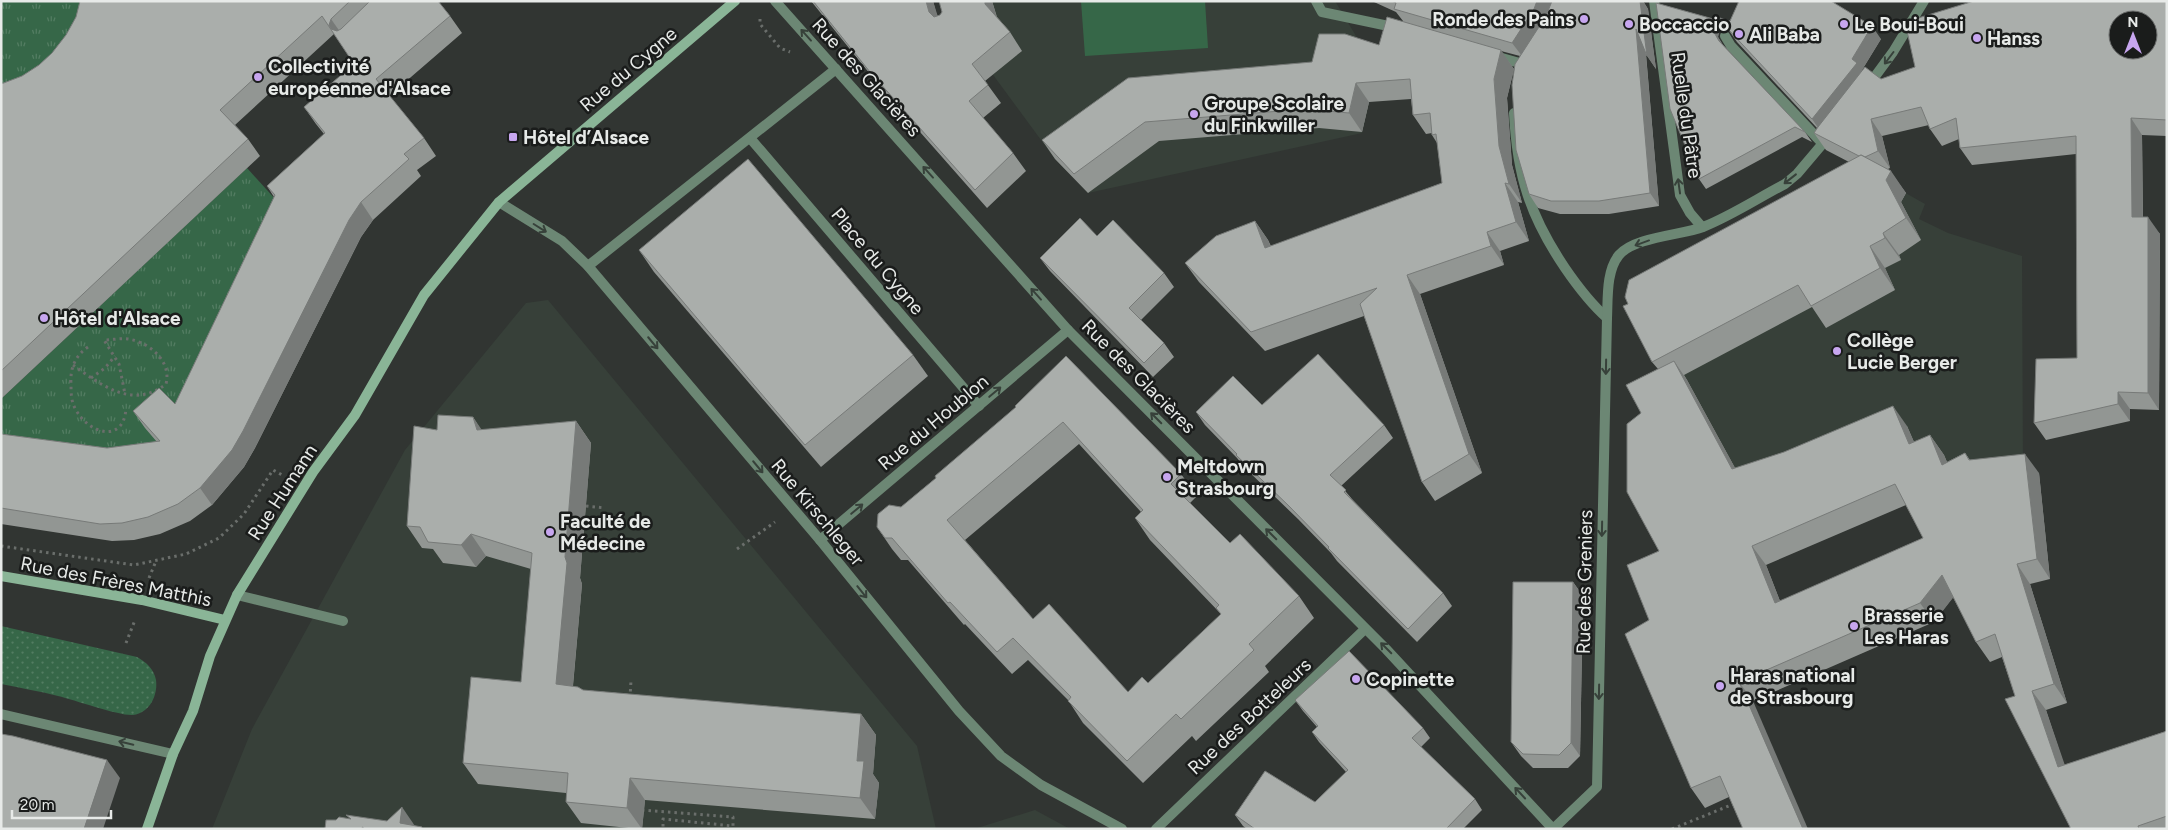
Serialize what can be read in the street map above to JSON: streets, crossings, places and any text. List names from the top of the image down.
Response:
{
  "streets": {
    "street": [
      "Rue du Cygne",
      "Rue des Glacières",
      "Ruelle du Pâtre",
      "Place du Cygne",
      "Rue du Houblon",
      "Rue Humann",
      "Rue Kirschleger",
      "Rue des Frères Matthis",
      "Rue des Greniers",
      "Rue des Botteleurs"
    ]
  },
  "crossings": [
    ["Rue du Cygne", "Rue Humann"],
    ["Rue du Cygne", "Rue Kirschleger"],
    ["Rue des Glacières", "Rue du Houblon"],
    ["Rue des Glacières", "Rue des Greniers"],
    ["Rue des Glacières", "Rue des Botteleurs"],
    ["Ruelle du Pâtre", "Rue des Greniers"],
    ["Place du Cygne", "Rue du Houblon"],
    ["Rue du Houblon", "Rue Kirschleger"],
    ["Rue Humann", "Rue Kirschleger"],
    ["Rue Humann", "Rue des Frères Matthis"]
  ],
  "one_way": [
    "Rue des Glacières",
    "Ruelle du Pâtre",
    "Rue du Houblon",
    "Rue Kirschleger",
    "Rue des Greniers"
  ],
  "places": {
    "other": [
      "Ronde des Pains",
      "Boccaccio",
      "Le Boui-Boui",
      "Ali Baba",
      "Hanss",
      "Collectivité européenne d'Alsace",
      "Groupe Scolaire du Finkwiller",
      "Hôtel d'Alsace",
      "Collège Lucie Berger",
      "Meltdown Strasbourg",
      "Faculté de Médecine",
      "Brasserie Les Haras",
      "Copinette",
      "Haras national de Strasbourg"
    ],
    "transit": ["Hôtel d’Alsace"]
  },
  "scale_bar": "20 m",
  "north": "top"
}
